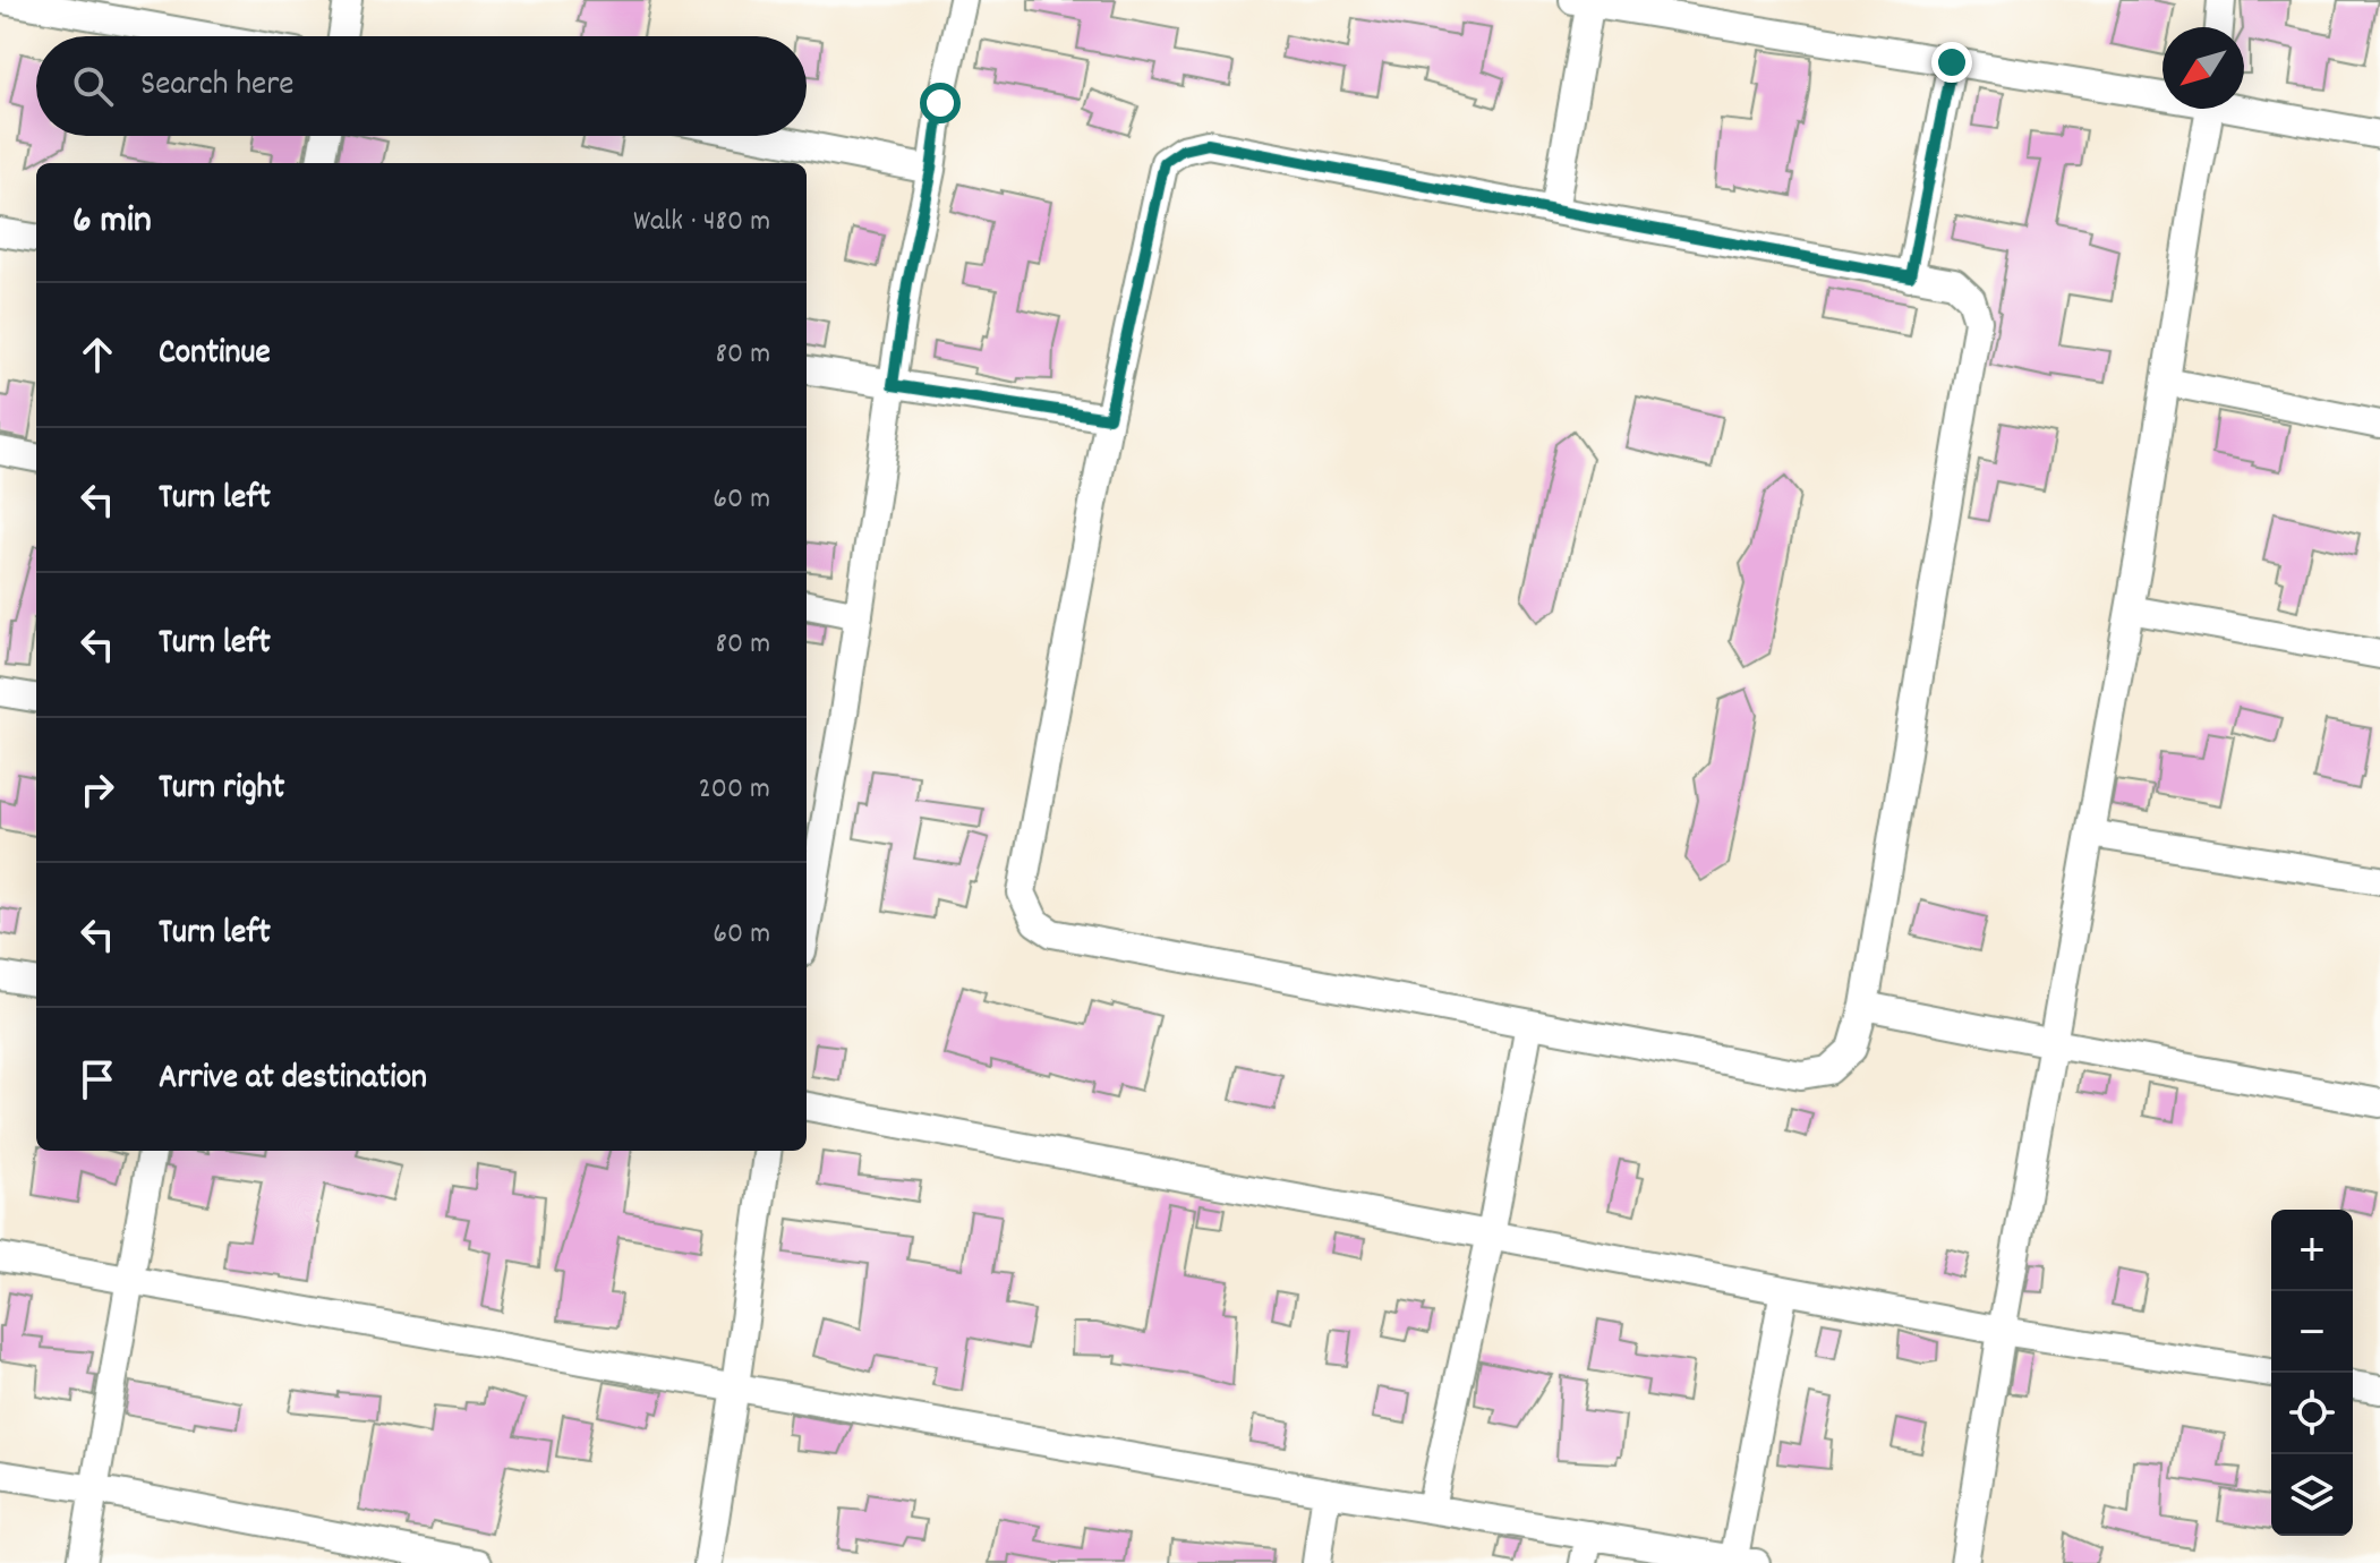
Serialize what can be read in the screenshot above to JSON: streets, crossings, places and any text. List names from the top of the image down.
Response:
{
  "north": "bottom left",
  "page": {
    "search": "Search here",
    "heading": ["6 min", "Walk · 480 m"],
    "list": [
      ["Continue", "80 m"],
      ["Turn left", "60 m"],
      ["Turn left", "80 m"],
      ["Turn right", "200 m"],
      ["Turn left", "60 m"],
      "Arrive at destination"
    ],
    "map_buttons": ["+", "−"]
  }
}
